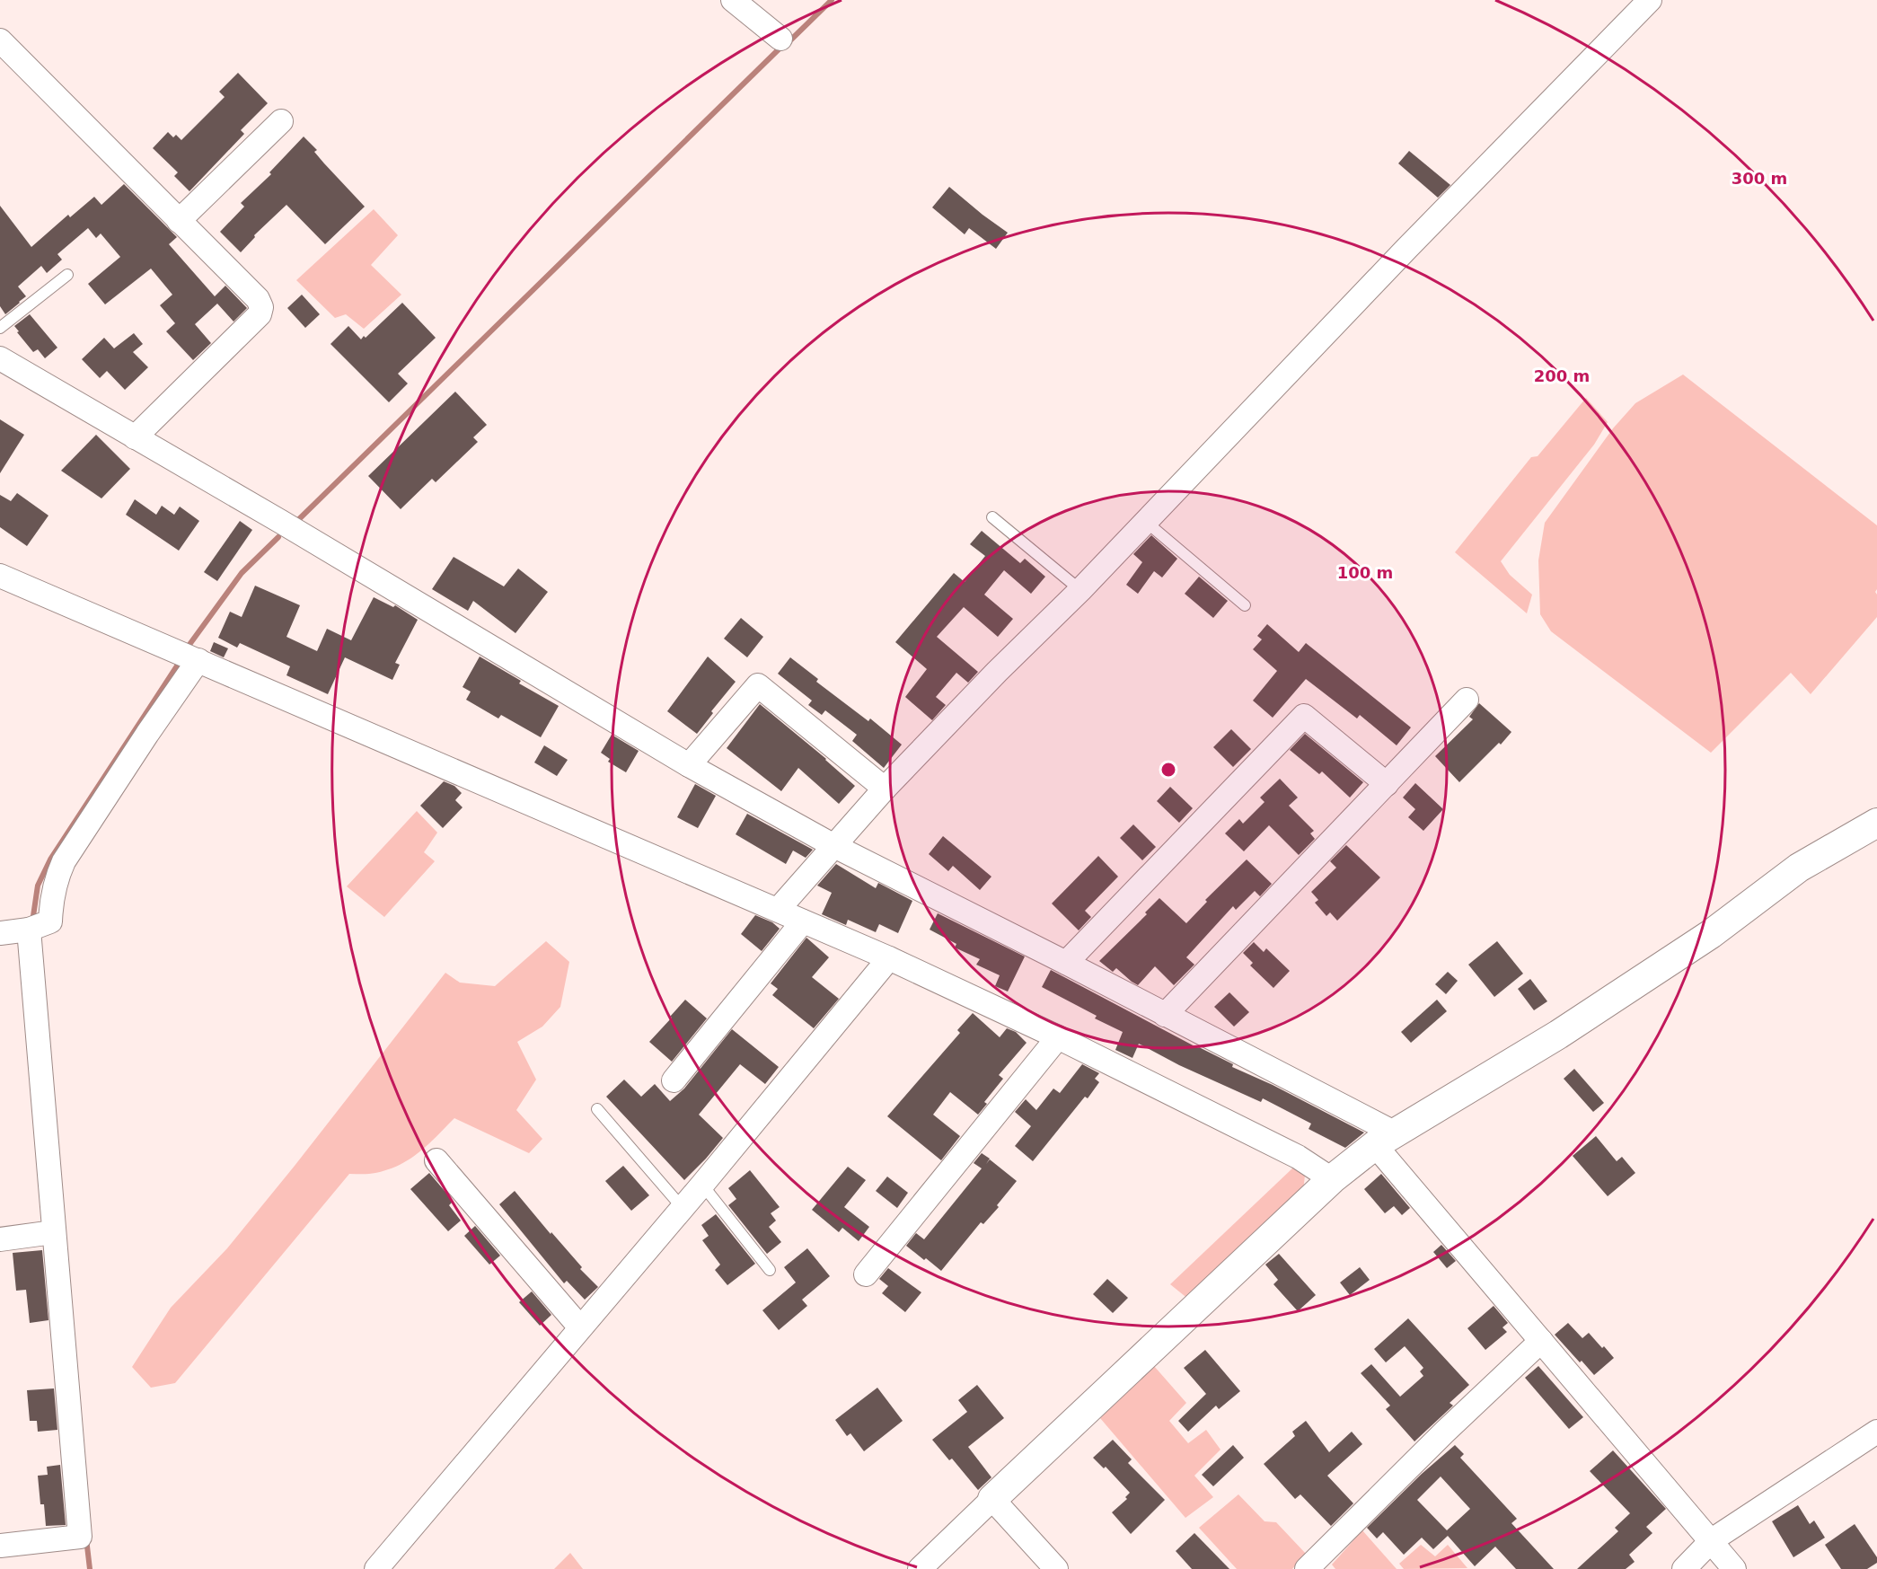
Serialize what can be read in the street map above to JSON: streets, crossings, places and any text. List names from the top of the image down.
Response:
{
  "rings": ["300 m", "200 m", "100 m"]
}
